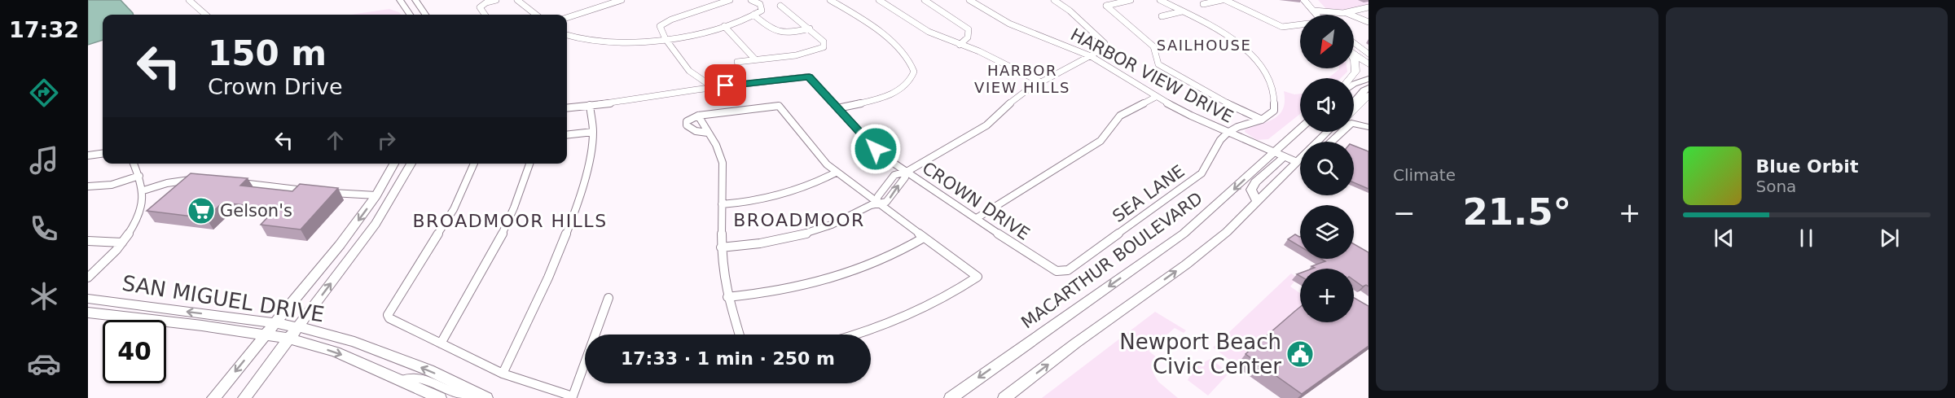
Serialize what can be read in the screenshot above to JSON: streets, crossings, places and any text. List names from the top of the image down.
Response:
{
  "streets": {
    "main road": ["MACARTHUR BOULEVARD", "SAN MIGUEL DRIVE"],
    "street": ["HARBOR VIEW DRIVE", "SEA LANE", "CROWN DRIVE"]
  },
  "crossings": [
    ["HARBOR VIEW DRIVE", "SEA LANE"],
    ["HARBOR VIEW DRIVE", "MACARTHUR BOULEVARD"],
    ["SEA LANE", "CROWN DRIVE"]
  ],
  "districts": [
    "SAILHOUSE",
    "HARBOR VIEW HILLS",
    "BROADMOOR",
    "BROADMOOR HILLS"
  ],
  "places": {
    "supermarket": ["Gelson's"],
    "public building": ["Newport Beach Civic Center"]
  },
  "north": "bottom left",
  "page": {
    "tabs": "17:32",
    "tile": "Climate",
    "map_buttons": "+",
    "turn": ["150 m", "Crown Drive"],
    "song": ["Blue Orbit", "Sona"],
    "heat": ["−", "21.5°", "+"],
    "limit": "40",
    "trip": "17:33 · 1 min · 250 m"
  }
}
